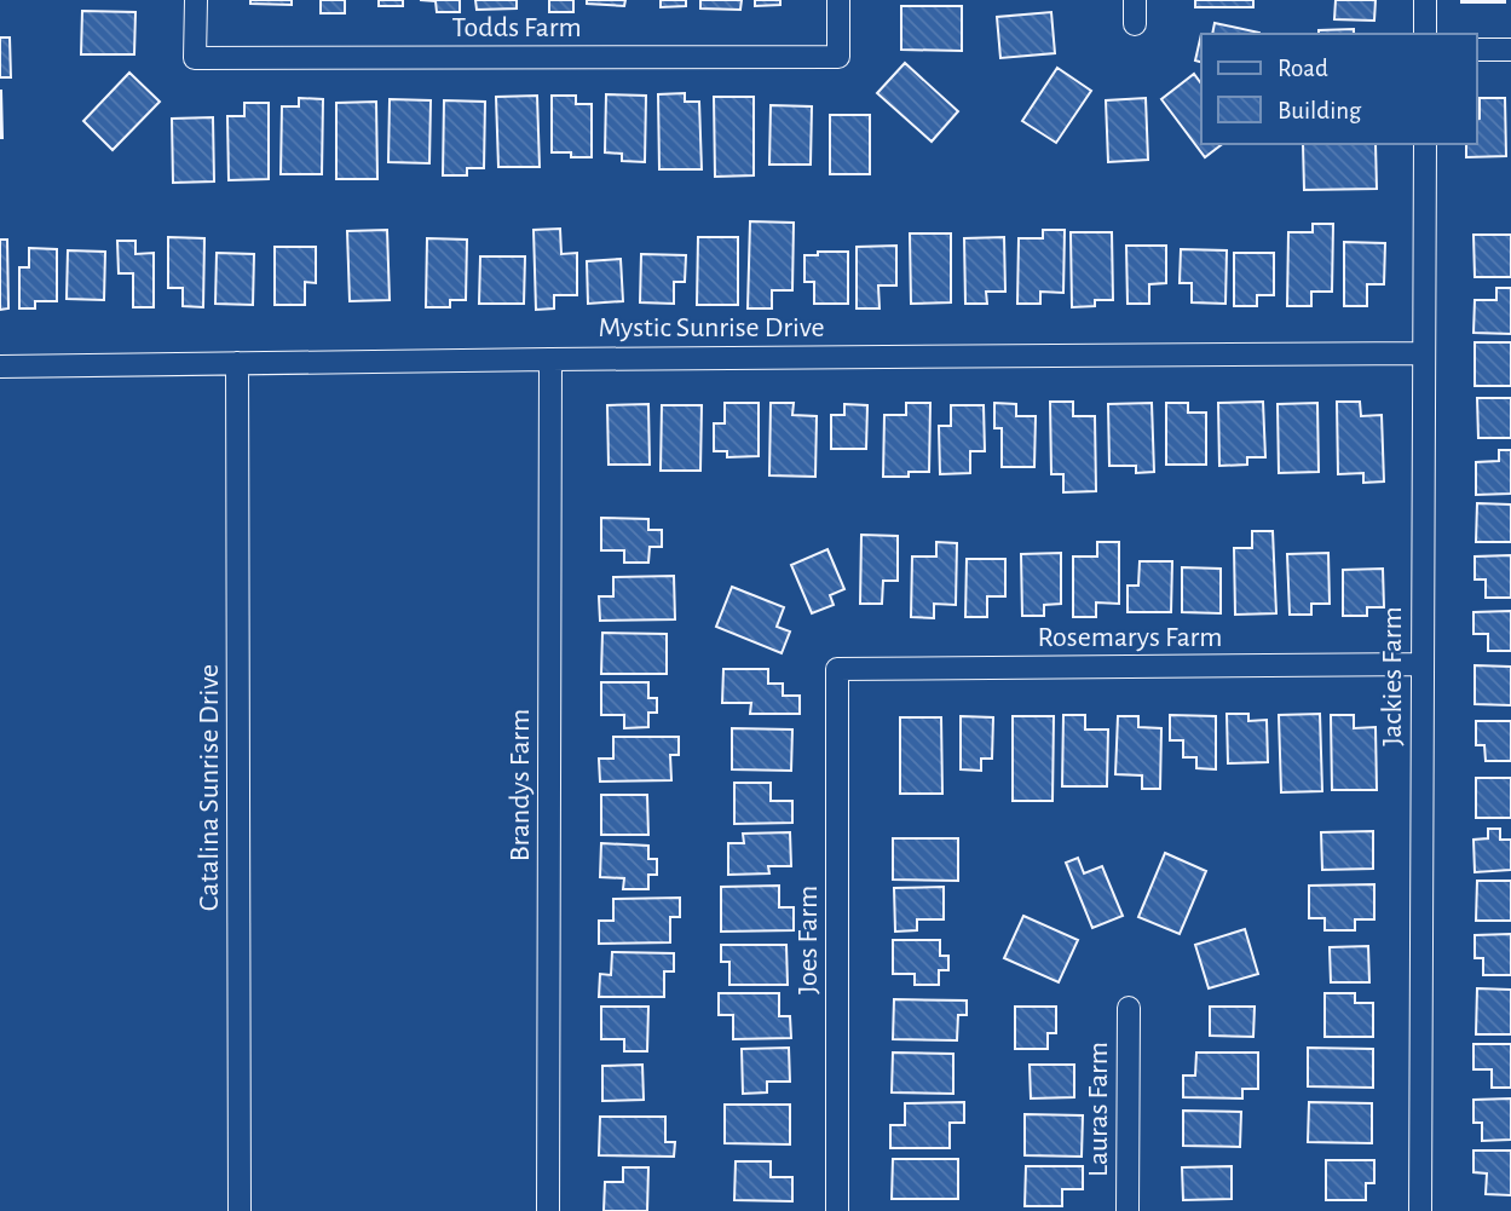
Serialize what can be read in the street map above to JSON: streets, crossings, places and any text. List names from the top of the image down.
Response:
{
  "streets": {
    "street": [
      "Todds Farm",
      "Mystic Sunrise Drive",
      "Rosemarys Farm",
      "Jackies Farm",
      "Brandys Farm",
      "Catalina Sunrise Drive",
      "Joes Farm",
      "Lauras Farm"
    ]
  },
  "crossings": [
    ["Mystic Sunrise Drive", "Jackies Farm"],
    ["Mystic Sunrise Drive", "Brandys Farm"],
    ["Mystic Sunrise Drive", "Catalina Sunrise Drive"],
    ["Rosemarys Farm", "Jackies Farm"],
    ["Rosemarys Farm", "Joes Farm"]
  ],
  "legend": ["Road", "Building"]
}
